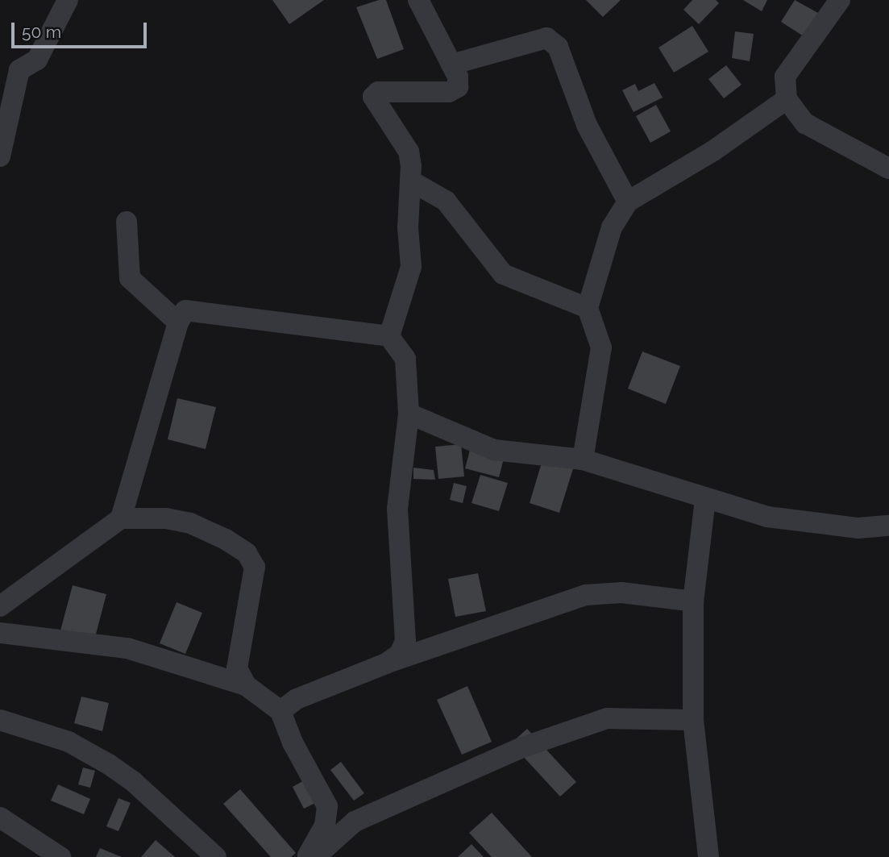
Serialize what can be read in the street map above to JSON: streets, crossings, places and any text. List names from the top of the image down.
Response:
{
  "scale_bar": "50 m"
}
